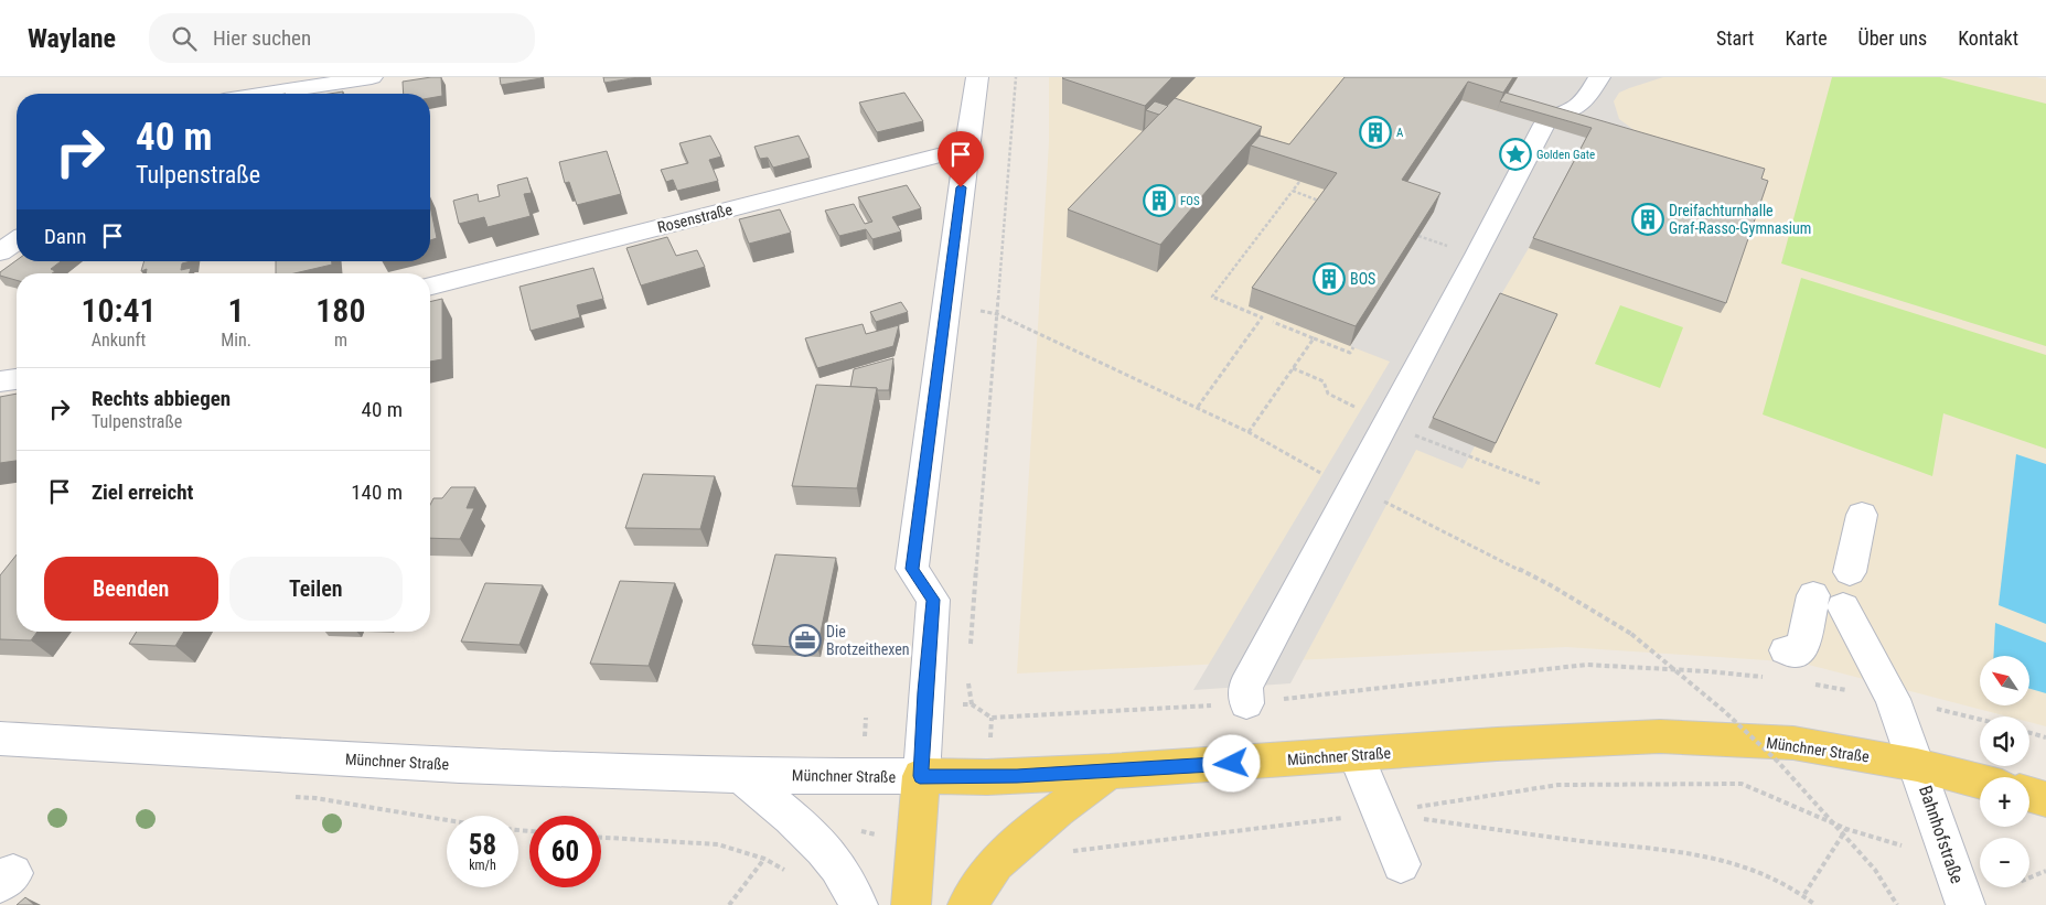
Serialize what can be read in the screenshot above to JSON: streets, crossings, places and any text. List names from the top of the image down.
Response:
{
  "streets": {
    "main road": ["Münchner Straße"],
    "street": ["Rosenstraße", "Bahnhofstraße"]
  },
  "crossings": [
    ["Münchner Straße", "Bahnhofstraße"]
  ],
  "places": {
    "building": [
      "A",
      "FOS",
      "Dreifachturnhalle Graf-Rasso-Gymnasium",
      "BOS"
    ],
    "place": ["Golden Gate"],
    "office": ["Die Brotzeithexen"]
  },
  "north": "top left",
  "page": {
    "header": "Waylane",
    "search": "Hier suchen",
    "nav": [
      "Start",
      "Karte",
      "Über uns",
      "Kontakt"
    ],
    "turn": ["40 m", "Tulpenstraße"],
    "then": "Dann",
    "eta": [
      "10:41",
      "Ankunft",
      "1",
      "Min.",
      "180",
      "m"
    ],
    "list": [
      {
        "name": "Rechts abbiegen",
        "note": "Tulpenstraße",
        "value": "40 m"
      },
      {
        "name": "Ziel erreicht",
        "value": "140 m"
      }
    ],
    "buttons": ["Beenden", "Teilen"],
    "map_buttons": ["+", "−"],
    "speed": "58 km/h",
    "limit": "60"
  }
}
